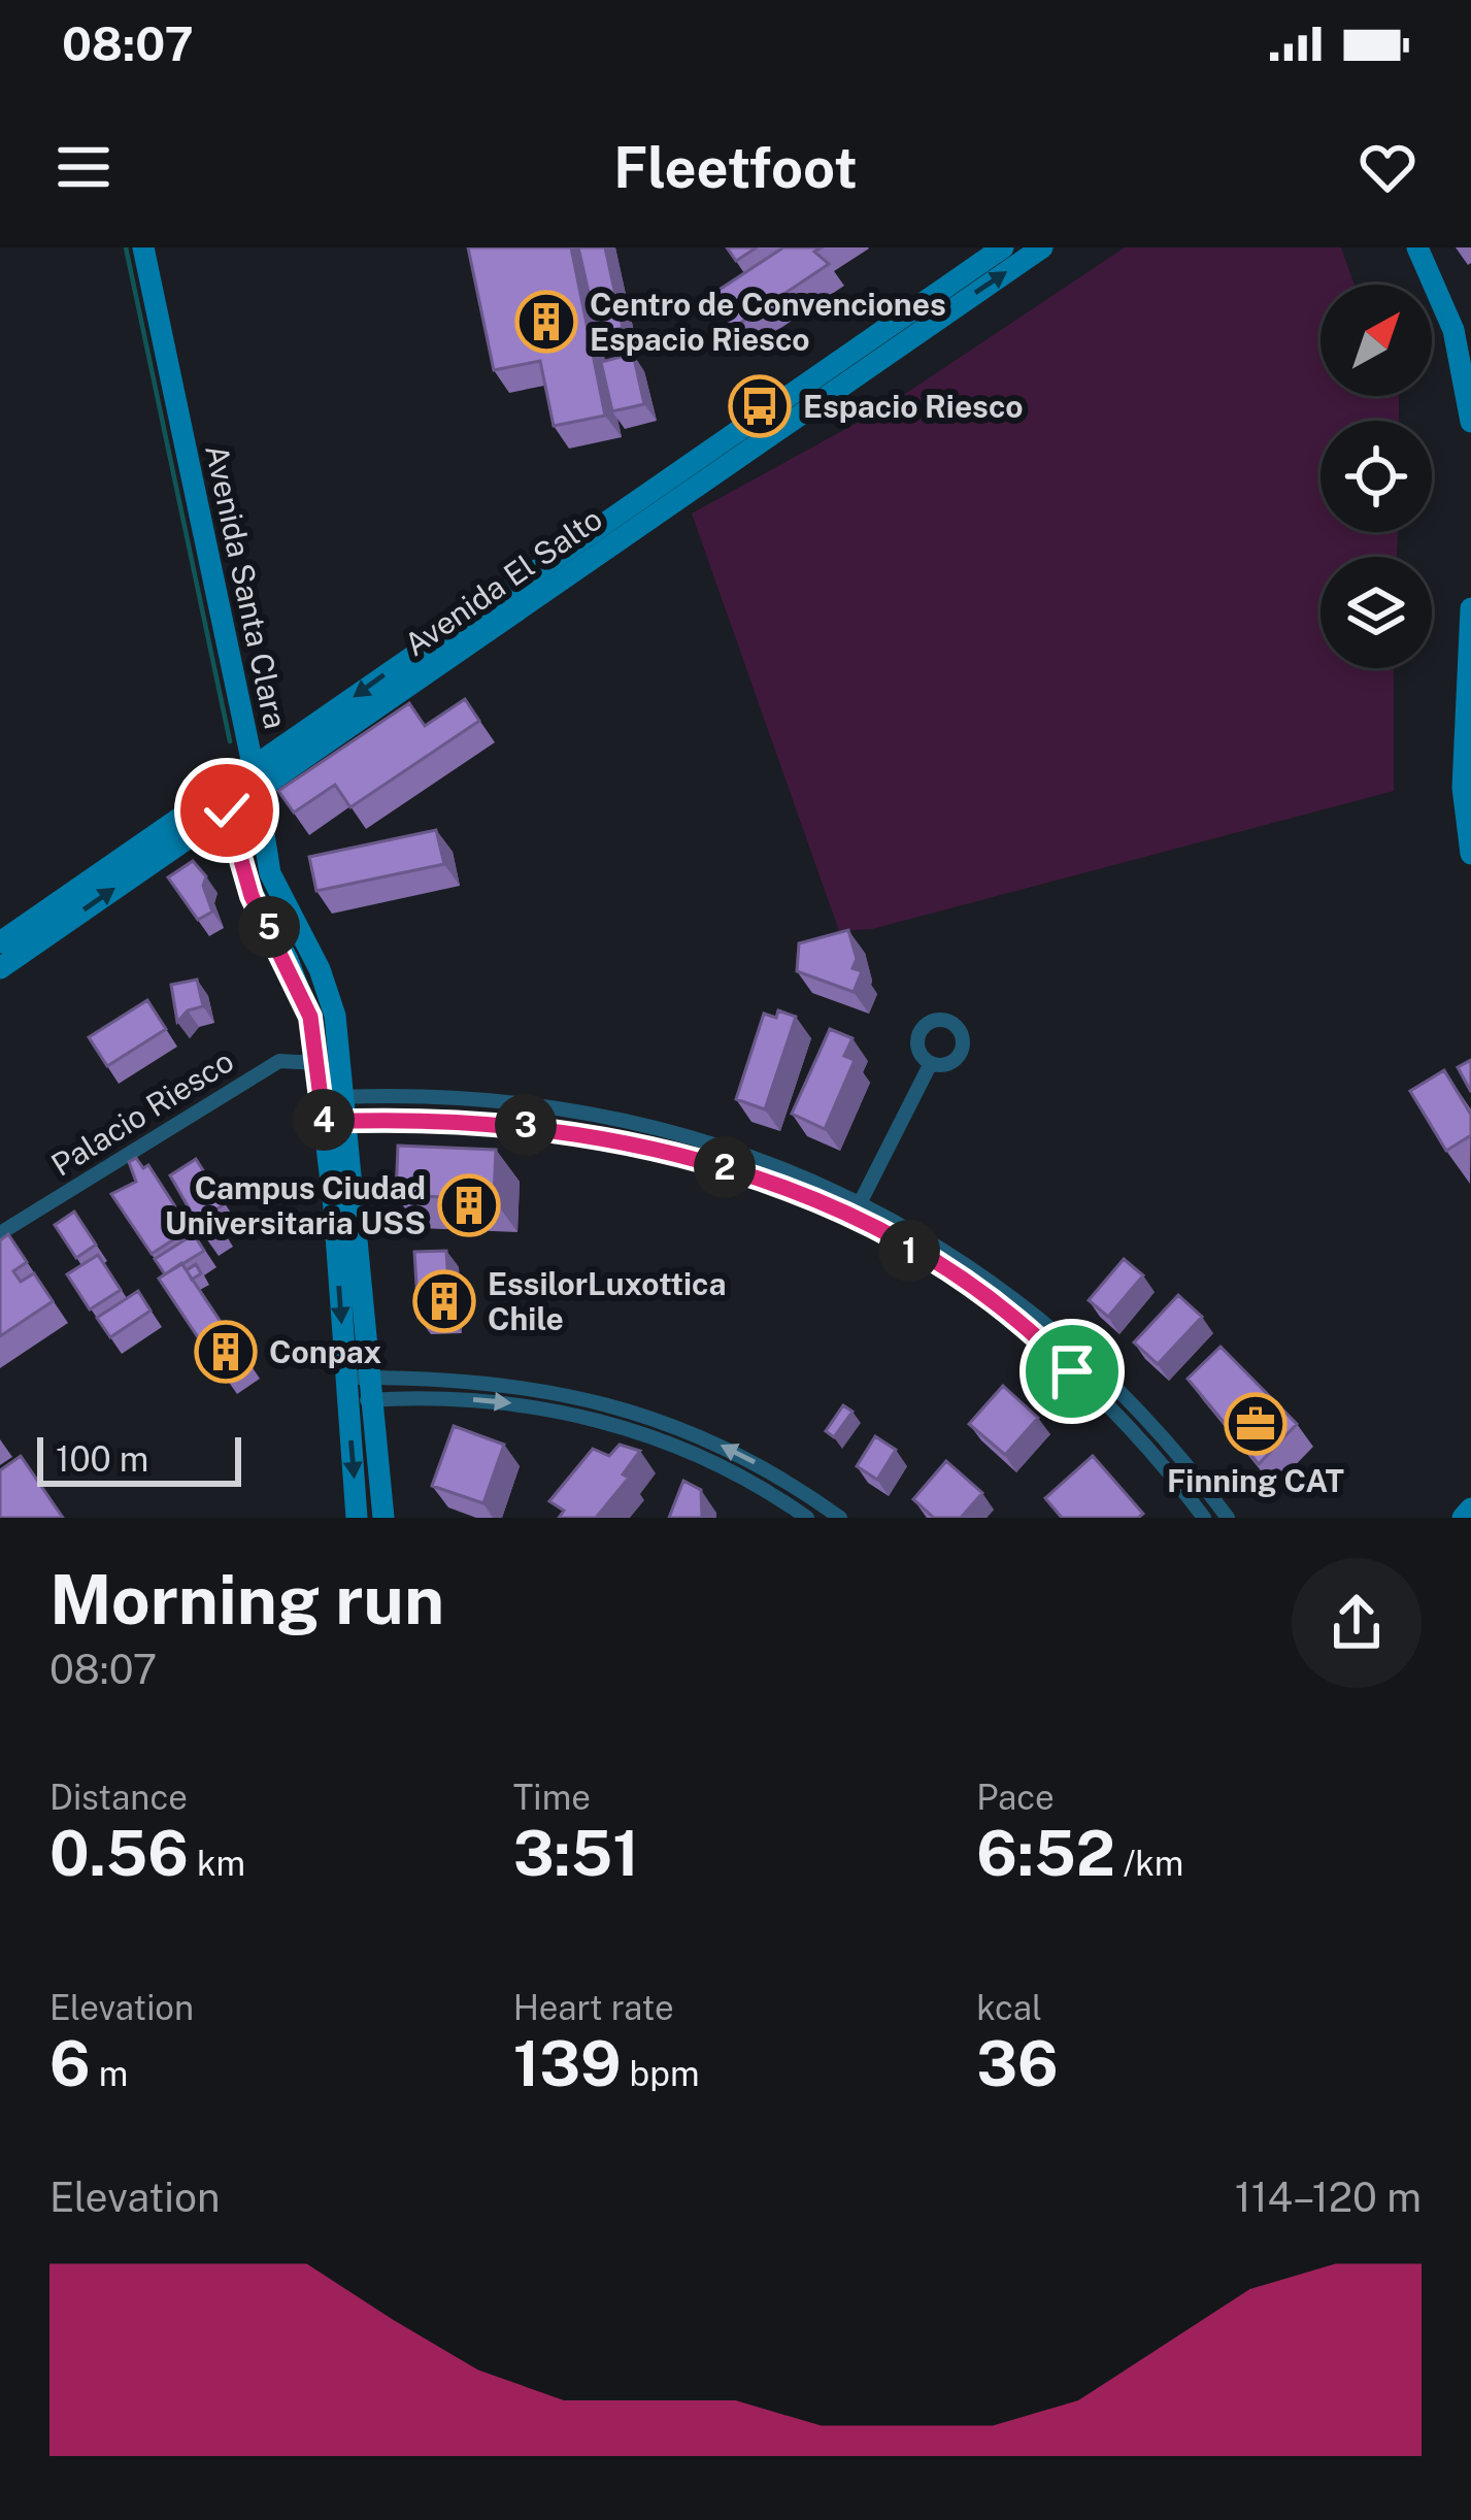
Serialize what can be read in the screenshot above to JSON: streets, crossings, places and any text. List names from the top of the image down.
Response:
{
  "streets": {
    "main road": ["Avenida El Salto", "Avenida Santa Clara"],
    "street": ["Palacio Riesco"]
  },
  "crossings": [
    ["Avenida El Salto", "Avenida Santa Clara"],
    ["Avenida Santa Clara", "Palacio Riesco"]
  ],
  "places": {
    "building": [
      "Centro de Convenciones Espacio Riesco",
      "Campus Ciudad Universitaria USS",
      "EssilorLuxottica Chile",
      "Conpax"
    ],
    "bus stop": ["Espacio Riesco"],
    "office": ["Finning CAT"]
  },
  "scale_bar": "100 m",
  "north": "top right",
  "page": {
    "status": "08:07",
    "header": "Fleetfoot",
    "pins": [
      "5",
      "4",
      "3",
      "2",
      "1"
    ],
    "scale": "100 m",
    "heading": ["Morning run", "08:07"],
    "stats": [
      ["Distance", "0.56 km"],
      ["Time", "3:51"],
      ["Pace", "6:52 /km"],
      ["Elevation", "6 m"],
      ["Heart rate", "139 bpm"],
      ["kcal", "36"]
    ],
    "chart": ["Elevation", "114–120 m"]
  }
}
